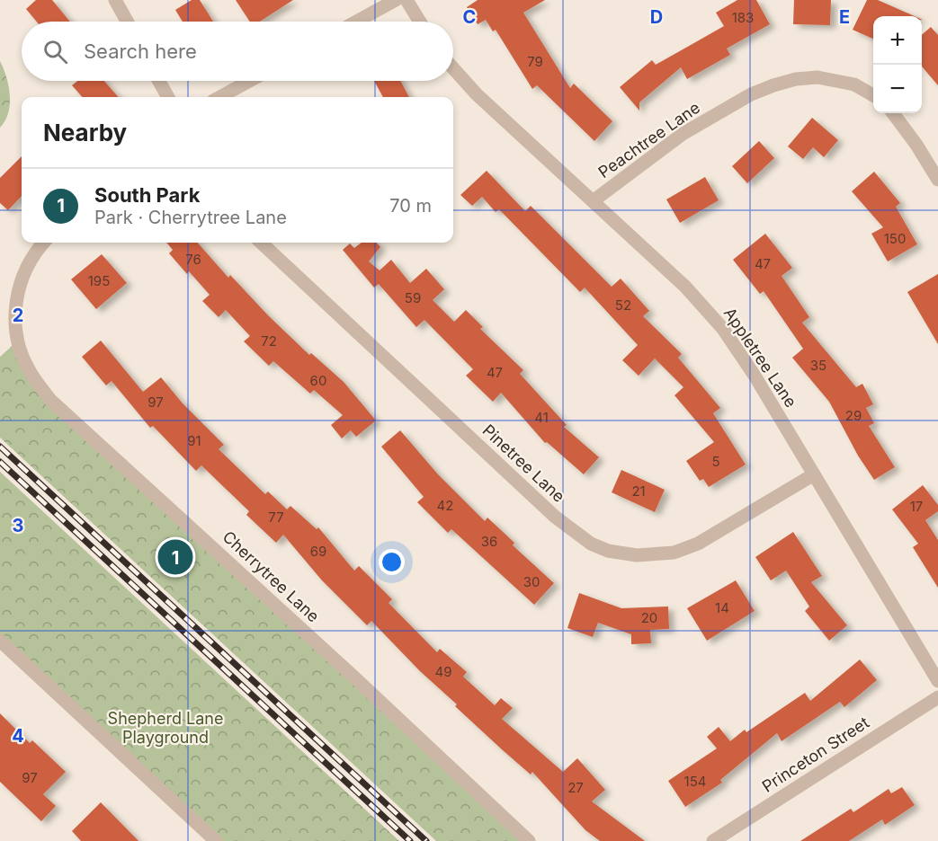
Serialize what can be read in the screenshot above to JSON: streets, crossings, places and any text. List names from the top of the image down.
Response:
{
  "streets": {
    "street": [
      "Peachtree Lane",
      "Appletree Lane",
      "Pinetree Lane",
      "Cherrytree Lane",
      "Princeton Street"
    ]
  },
  "crossings": [
    ["Peachtree Lane", "Appletree Lane"],
    ["Appletree Lane", "Pinetree Lane"]
  ],
  "parks": ["Shepherd Lane Playground"],
  "house_numbers": [
    "183",
    "79",
    "150",
    "76",
    "47",
    "195",
    "59",
    "52",
    "72",
    "35",
    "47",
    "60",
    "97",
    "29",
    "41",
    "91",
    "5",
    "21",
    "42",
    "17",
    "77",
    "36",
    "69",
    "30",
    "14",
    "20",
    "49",
    "97",
    "154",
    "27"
  ],
  "page": {
    "map_buttons": ["+", "−"],
    "search": "Search here",
    "heading": "Nearby",
    "list": [
      {
        "mark": "1",
        "name": "South Park",
        "note": "Park · Cherrytree Lane",
        "value": "70 m"
      }
    ],
    "pins": "1"
  },
  "grid": {
    "columns": ["C", "D", "E"],
    "rows": ["2", "3", "4"]
  }
}
